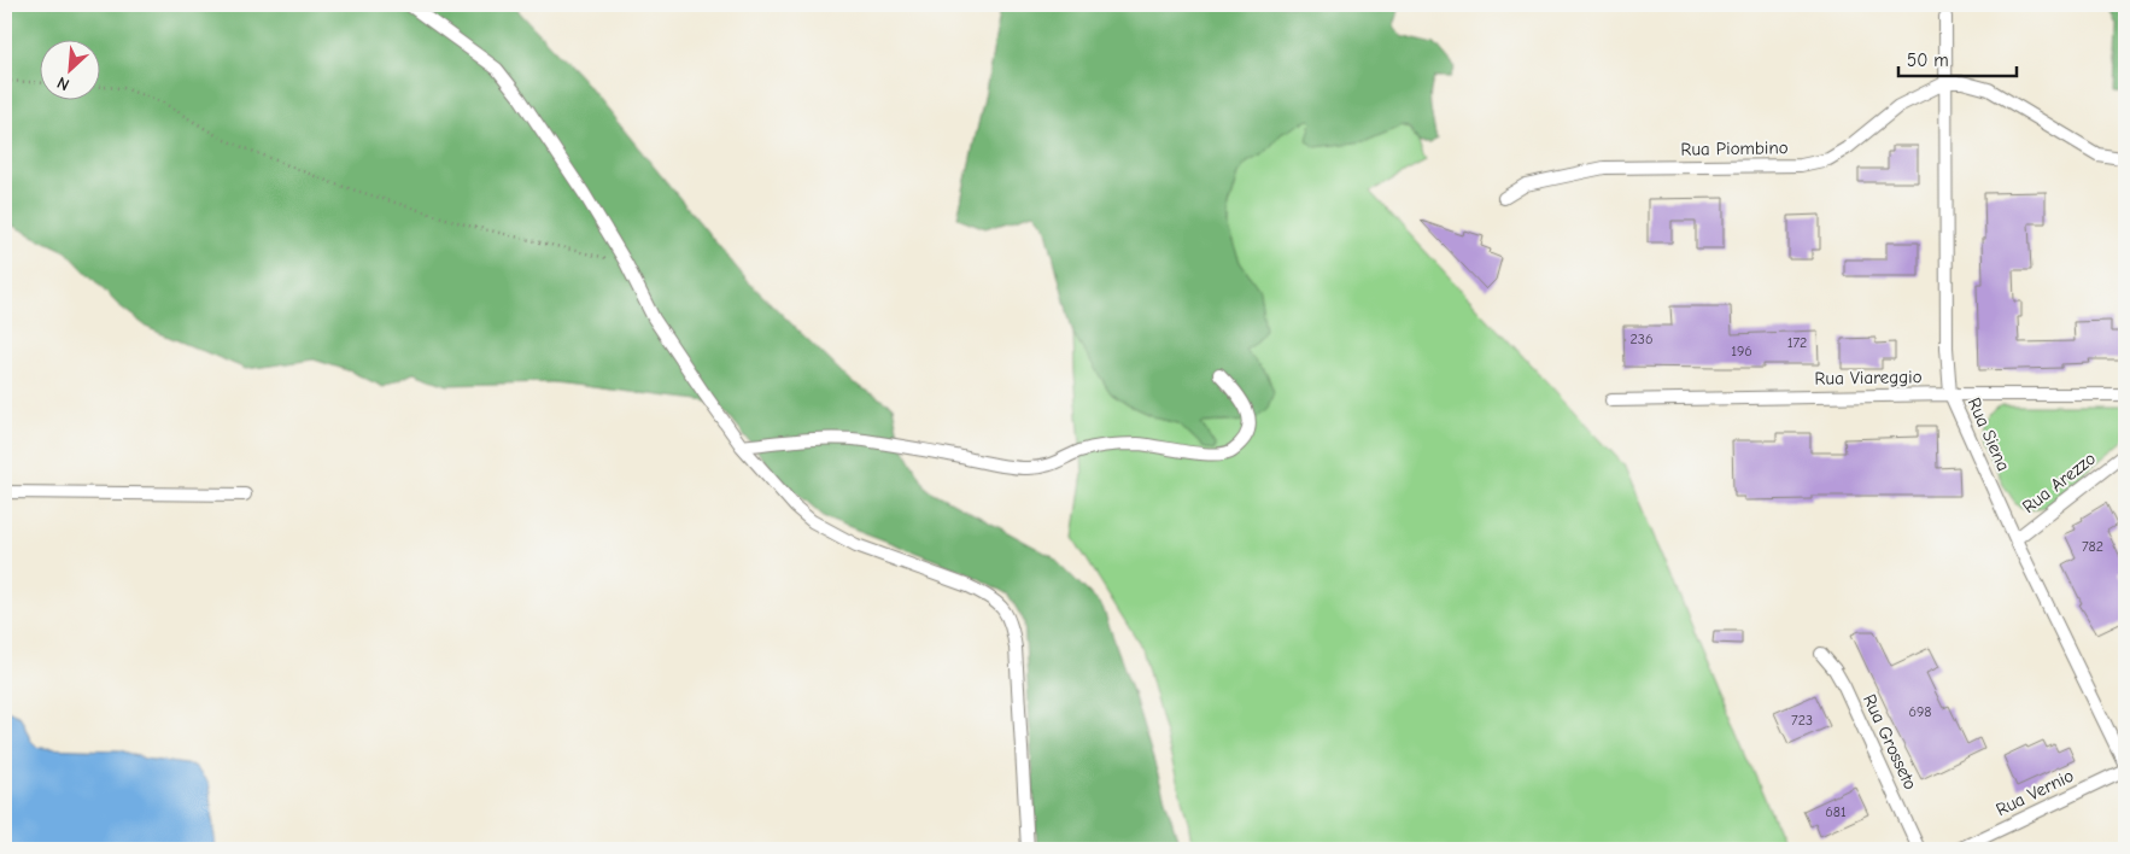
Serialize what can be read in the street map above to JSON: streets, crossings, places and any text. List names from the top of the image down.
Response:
{
  "streets": {
    "street": [
      "Rua Piombino",
      "Rua Viareggio",
      "Rua Siena",
      "Rua Arezzo",
      "Rua Grosseto",
      "Rua Vernio"
    ]
  },
  "crossings": [
    ["Rua Piombino", "Rua Siena"],
    ["Rua Viareggio", "Rua Siena"],
    ["Rua Siena", "Rua Arezzo"],
    ["Rua Siena", "Rua Vernio"]
  ],
  "house_numbers": [
    "236",
    "172",
    "196",
    "782",
    "698",
    "723",
    "681"
  ],
  "scale_bar": "50 m",
  "north": "bottom left"
}
